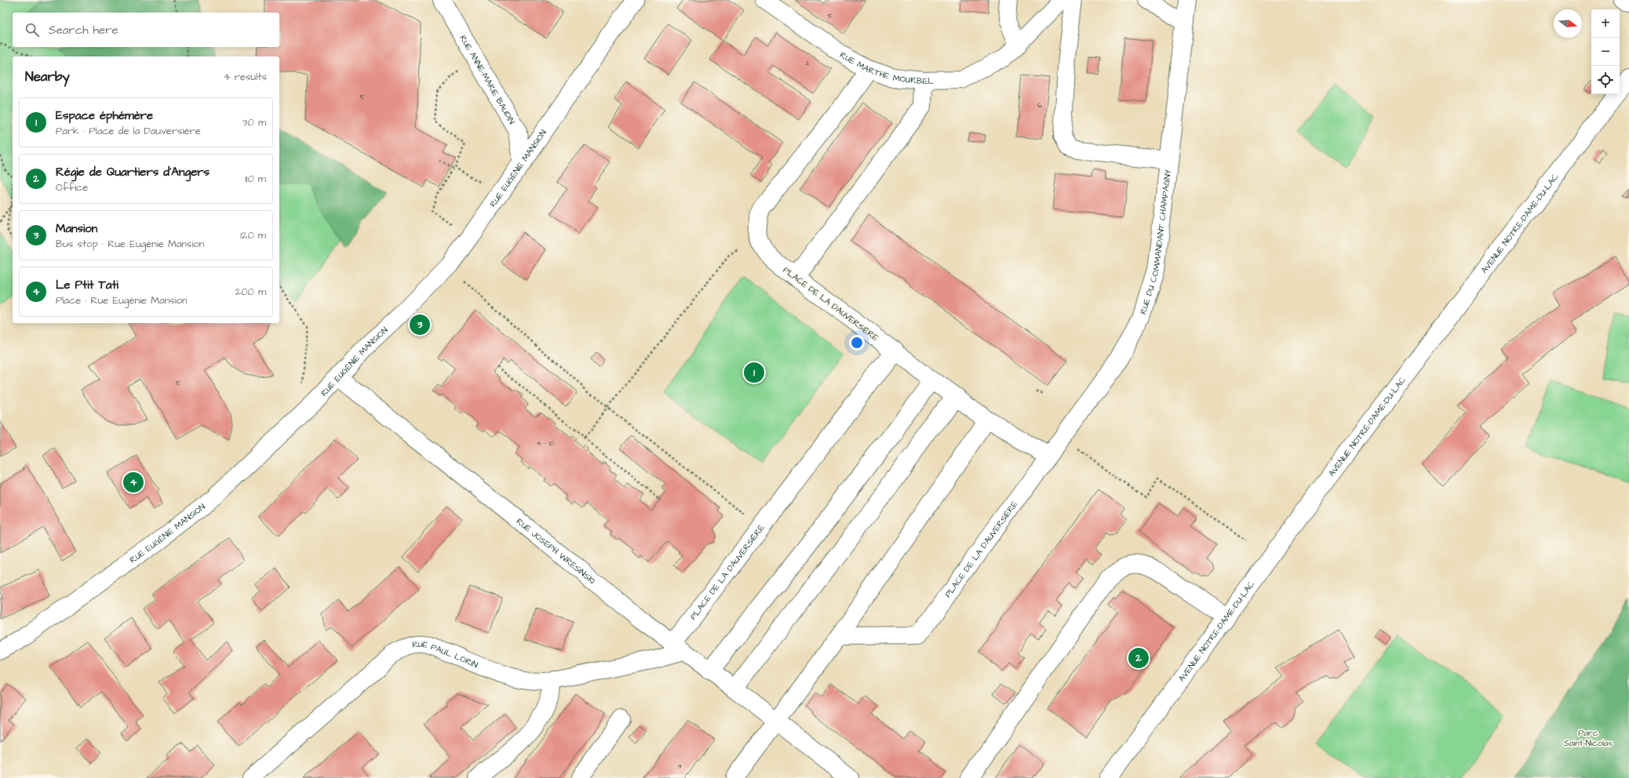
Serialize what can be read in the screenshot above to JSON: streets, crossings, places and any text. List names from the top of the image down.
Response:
{
  "streets": {
    "street": [
      "RUE MARTHE MOURBEL",
      "RUE ANNE-MARIE BAUDIN",
      "RUE EUGÉNIE MANSION",
      "AVENUE NOTRE-DAME-DU-LAC",
      "RUE DU COMMANDANT CHAMPAGNY",
      "PLACE DE LA DAUVERSIÈRE",
      "RUE JOSEPH WRESINSKI",
      "RUE PAUL LORIN"
    ]
  },
  "crossings": [
    ["RUE MARTHE MOURBEL", "PLACE DE LA DAUVERSIÈRE"],
    ["RUE ANNE-MARIE BAUDIN", "RUE EUGÉNIE MANSION"],
    ["RUE EUGÉNIE MANSION", "RUE JOSEPH WRESINSKI"],
    ["RUE DU COMMANDANT CHAMPAGNY", "PLACE DE LA DAUVERSIÈRE"],
    ["PLACE DE LA DAUVERSIÈRE", "RUE JOSEPH WRESINSKI"],
    ["PLACE DE LA DAUVERSIÈRE", "RUE PAUL LORIN"],
    ["RUE JOSEPH WRESINSKI", "RUE PAUL LORIN"]
  ],
  "parks": ["Parc Saint-Nicolas"],
  "house_numbers": [
    "5",
    "2",
    "5",
    "6",
    "5",
    "4 - 10",
    "9"
  ],
  "north": "right",
  "page": {
    "map_buttons": ["+", "−"],
    "search": "Search here",
    "heading": ["Nearby", "4 results"],
    "list": [
      {
        "mark": "1",
        "name": "Espace éphémère",
        "note": "Park · Place de la Dauversière",
        "value": "30 m"
      },
      {
        "mark": "2",
        "name": "Régie de Quartiers d’Angers",
        "note": "Office",
        "value": "110 m"
      },
      {
        "mark": "3",
        "name": "Mansion",
        "note": "Bus stop · Rue Eugénie Mansion",
        "value": "120 m"
      },
      {
        "mark": "4",
        "name": "Le Ptit Tati",
        "note": "Place · Rue Eugénie Mansion",
        "value": "200 m"
      }
    ],
    "pins": [
      "3",
      "1",
      "4",
      "2"
    ]
  }
}
